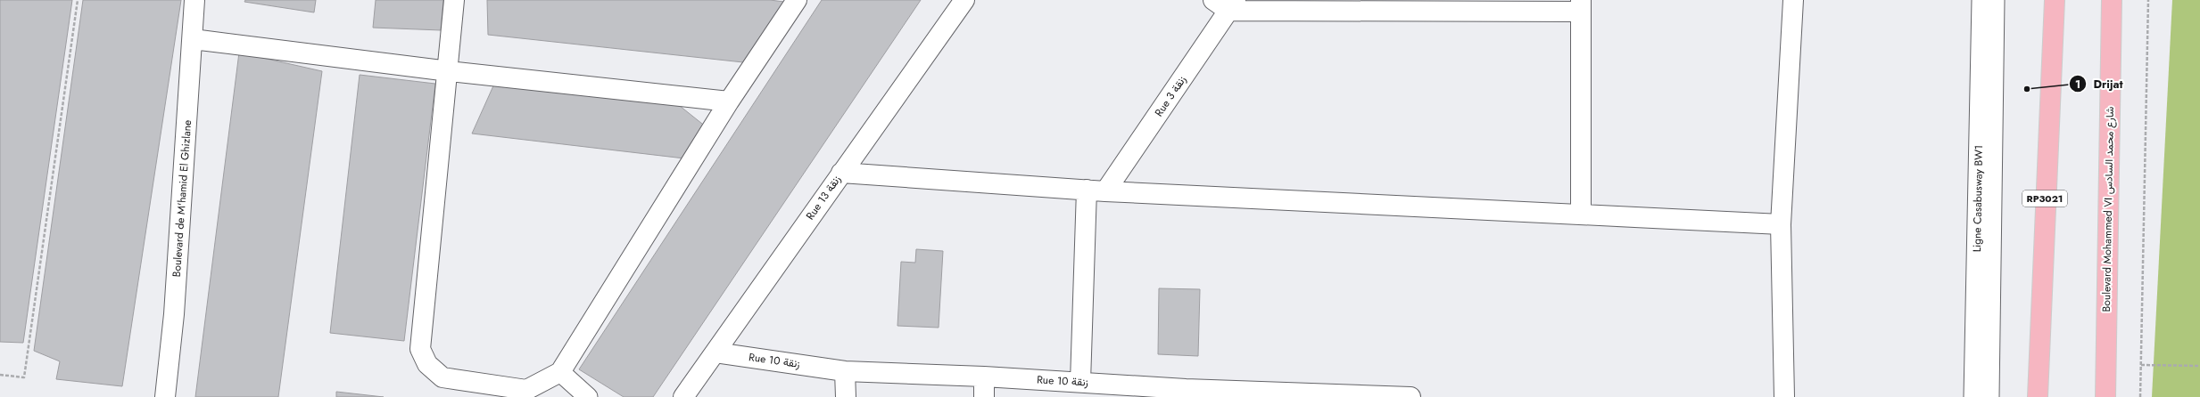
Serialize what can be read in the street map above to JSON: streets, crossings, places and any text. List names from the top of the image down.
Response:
{
  "streets": {
    "highway": ["RP3021", "Boulevard Mohammed VI شارع محمد السادس"],
    "street": [
      "Rue 3 زنقة",
      "Rue 13 زنقة",
      "Boulevard de M'hamid El Ghizlane",
      "Rue 10 زنقة"
    ],
    "lane": ["Ligne Casabusway BW1"]
  },
  "crossings": [
    ["Rue 13 زنقة", "Rue 10 زنقة"]
  ],
  "places": ["Drijat"]
}
